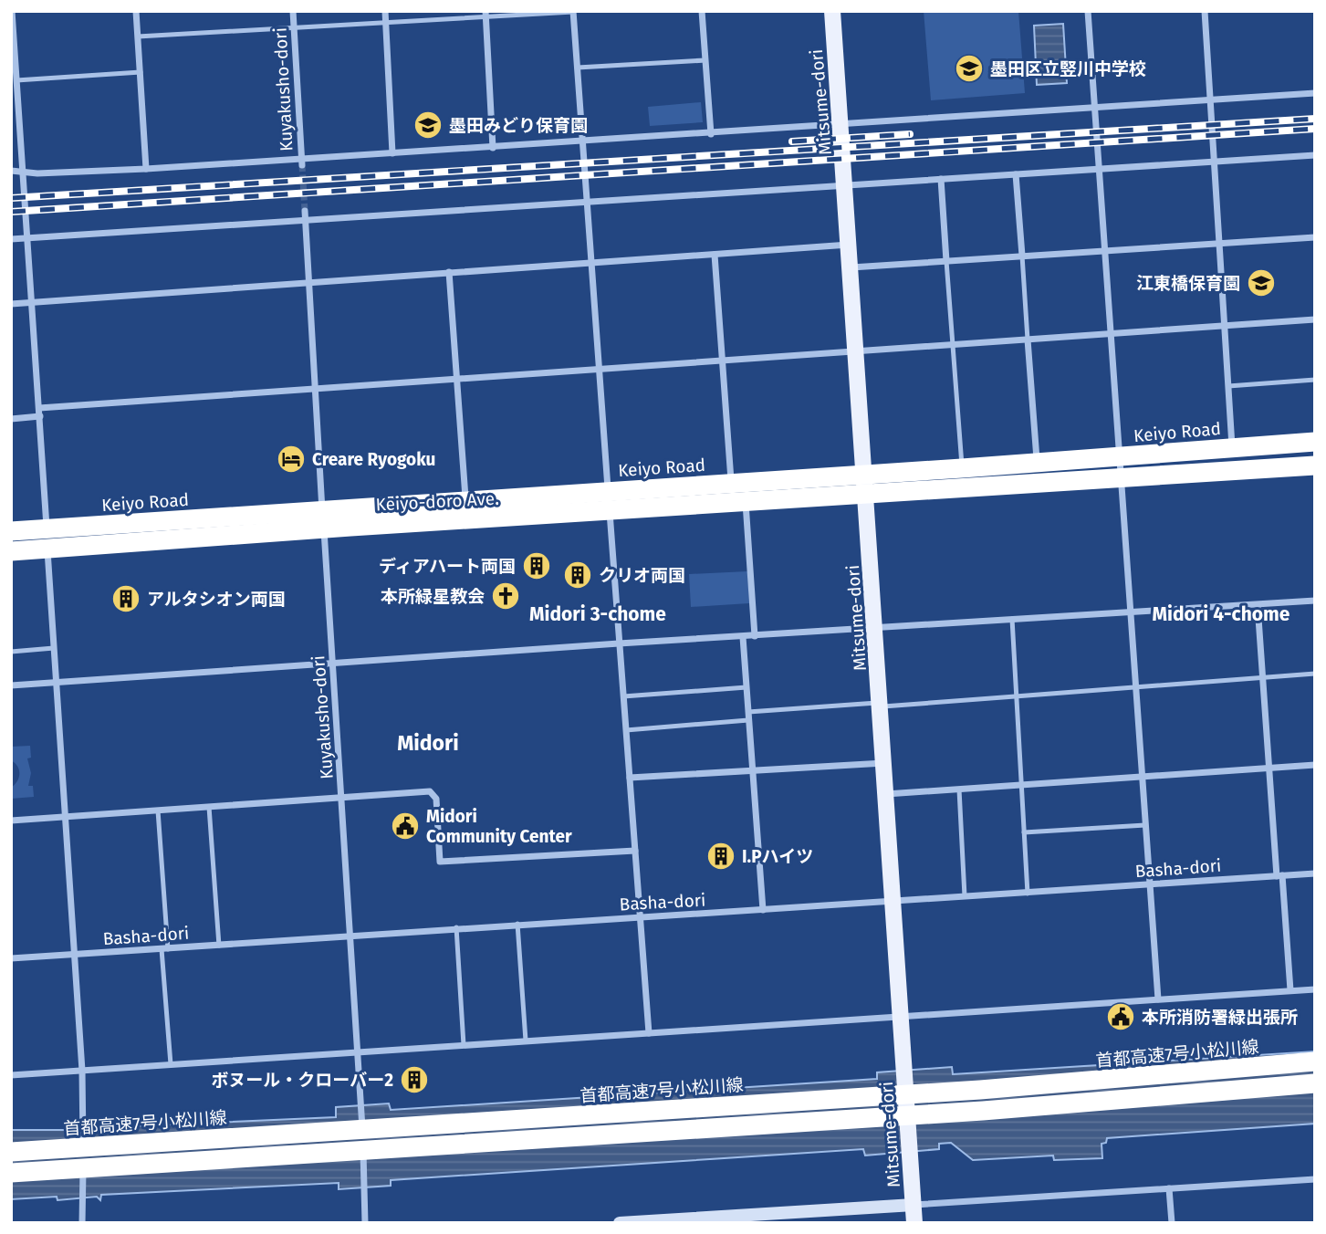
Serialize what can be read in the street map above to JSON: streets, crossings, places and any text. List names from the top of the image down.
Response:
{
  "streets": {
    "highway": ["Keiyo Road", "Keiyo-doro Ave.", "首都高速7号小松川線"],
    "main road": ["Mitsume-dori"],
    "street": ["Kuyakusho-dori", "Basha-dori"]
  },
  "crossings": [
    ["Kuyakusho-dori", "Keiyo Road"],
    ["Kuyakusho-dori", "Keiyo-doro Ave."],
    ["Kuyakusho-dori", "Basha-dori"],
    ["Mitsume-dori", "Keiyo Road"],
    ["Mitsume-dori", "Keiyo-doro Ave."],
    ["Mitsume-dori", "Basha-dori"],
    ["Keiyo Road", "Keiyo-doro Ave."]
  ],
  "districts": ["Midori 3-chome", "Midori 4-chome", "Midori"],
  "places": {
    "school or university": ["墨田区立竪川中学校", "墨田みどり保育園", "江東橋保育園"],
    "hotel": ["Creare Ryogoku"],
    "building": [
      "ディアハート両国",
      "クリオ両国",
      "アルタシオン両国",
      "I.Pハイツ",
      "ボヌール・クローバー2"
    ],
    "church": ["本所緑星教会"],
    "public building": ["Midori Community Center", "本所消防署緑出張所"]
  }
}
